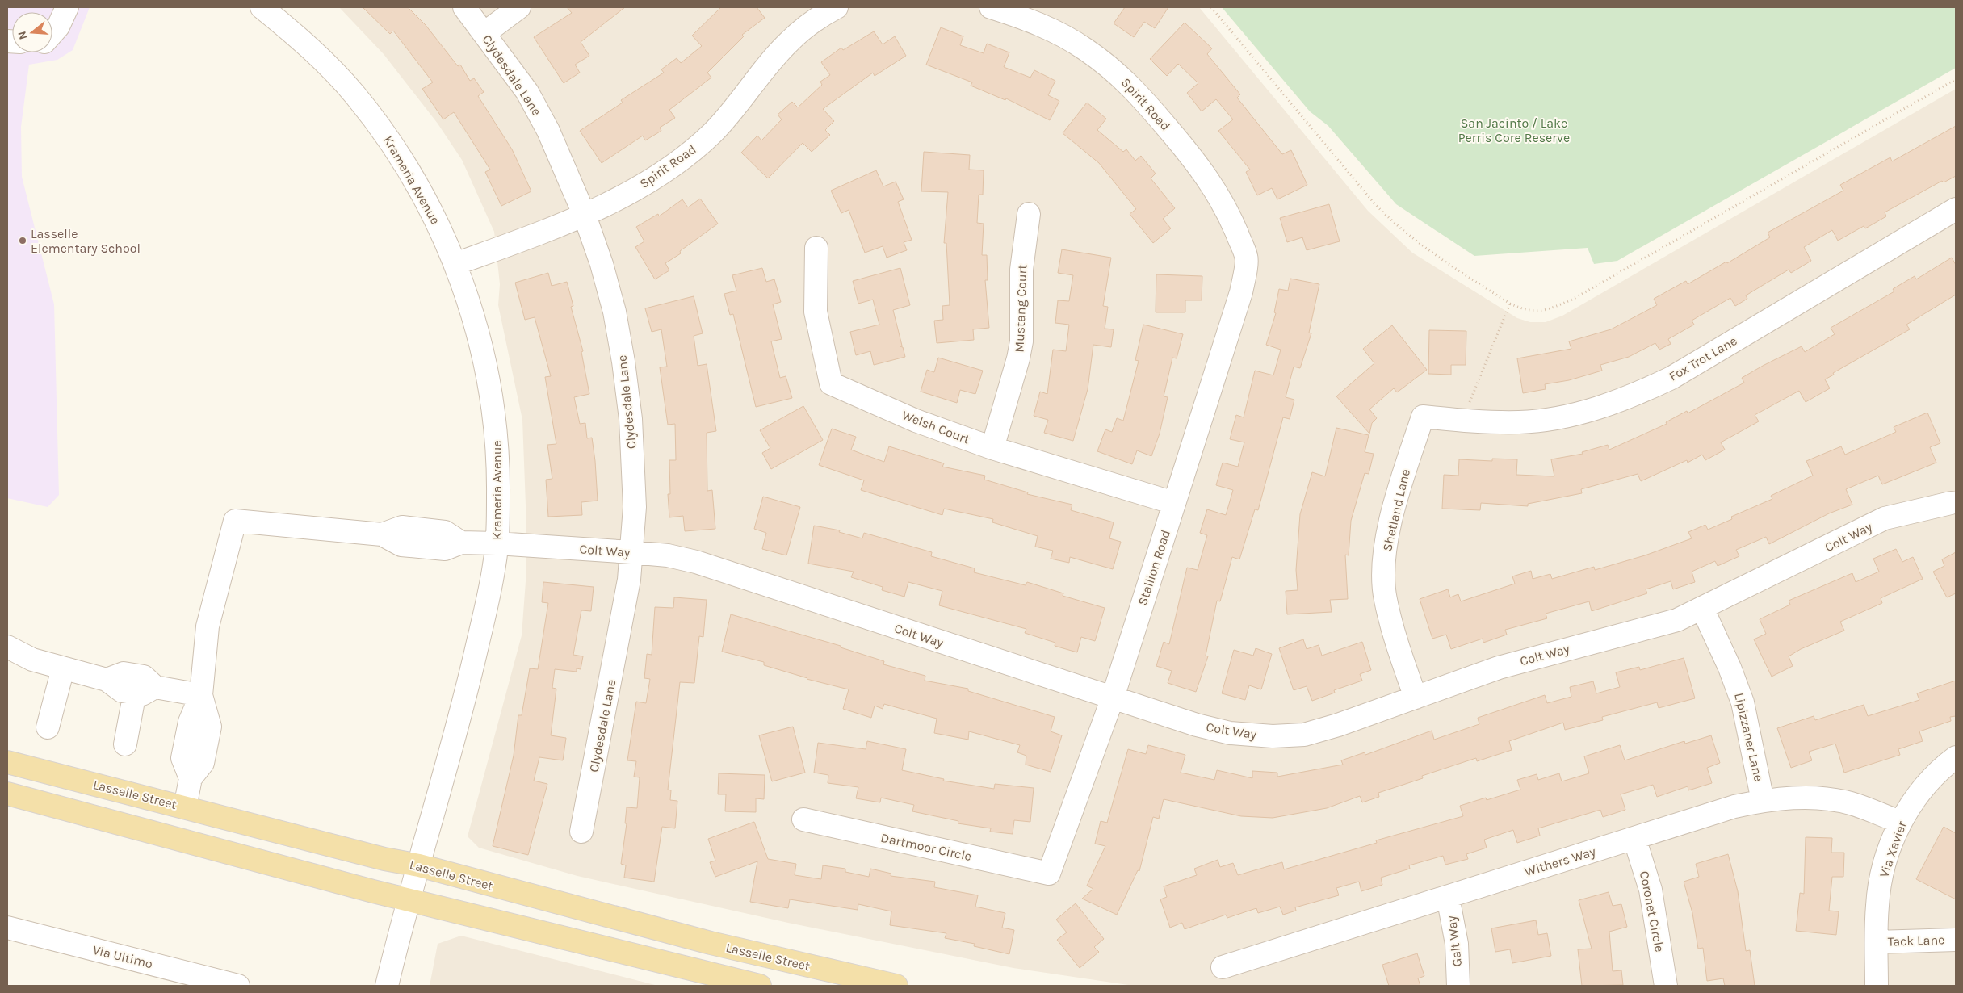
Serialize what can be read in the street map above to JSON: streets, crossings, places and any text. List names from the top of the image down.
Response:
{
  "streets": {
    "main road": ["Lasselle Street"],
    "street": [
      "Clydesdale Lane",
      "Spirit Road",
      "Krameria Avenue",
      "Mustang Court",
      "Fox Trot Lane",
      "Welsh Court",
      "Shetland Lane",
      "Colt Way",
      "Stallion Road",
      "Lipizzaner Lane",
      "Dartmoor Circle",
      "Via Xavier",
      "Withers Way",
      "Coronet Circle",
      "Tack Lane",
      "Galt Way",
      "Via Ultimo"
    ]
  },
  "crossings": [
    ["Clydesdale Lane", "Spirit Road"],
    ["Clydesdale Lane", "Colt Way"],
    ["Spirit Road", "Krameria Avenue"],
    ["Spirit Road", "Stallion Road"],
    ["Krameria Avenue", "Colt Way"],
    ["Krameria Avenue", "Lasselle Street"],
    ["Mustang Court", "Welsh Court"],
    ["Fox Trot Lane", "Shetland Lane"],
    ["Welsh Court", "Stallion Road"],
    ["Shetland Lane", "Colt Way"],
    ["Colt Way", "Stallion Road"],
    ["Colt Way", "Lipizzaner Lane"],
    ["Stallion Road", "Dartmoor Circle"],
    ["Lipizzaner Lane", "Withers Way"],
    ["Via Xavier", "Withers Way"],
    ["Via Xavier", "Tack Lane"],
    ["Withers Way", "Coronet Circle"],
    ["Withers Way", "Galt Way"]
  ],
  "parks": ["San Jacinto / Lake Perris Core Reserve"],
  "places": ["Lasselle Elementary School"],
  "north": "left"
}
